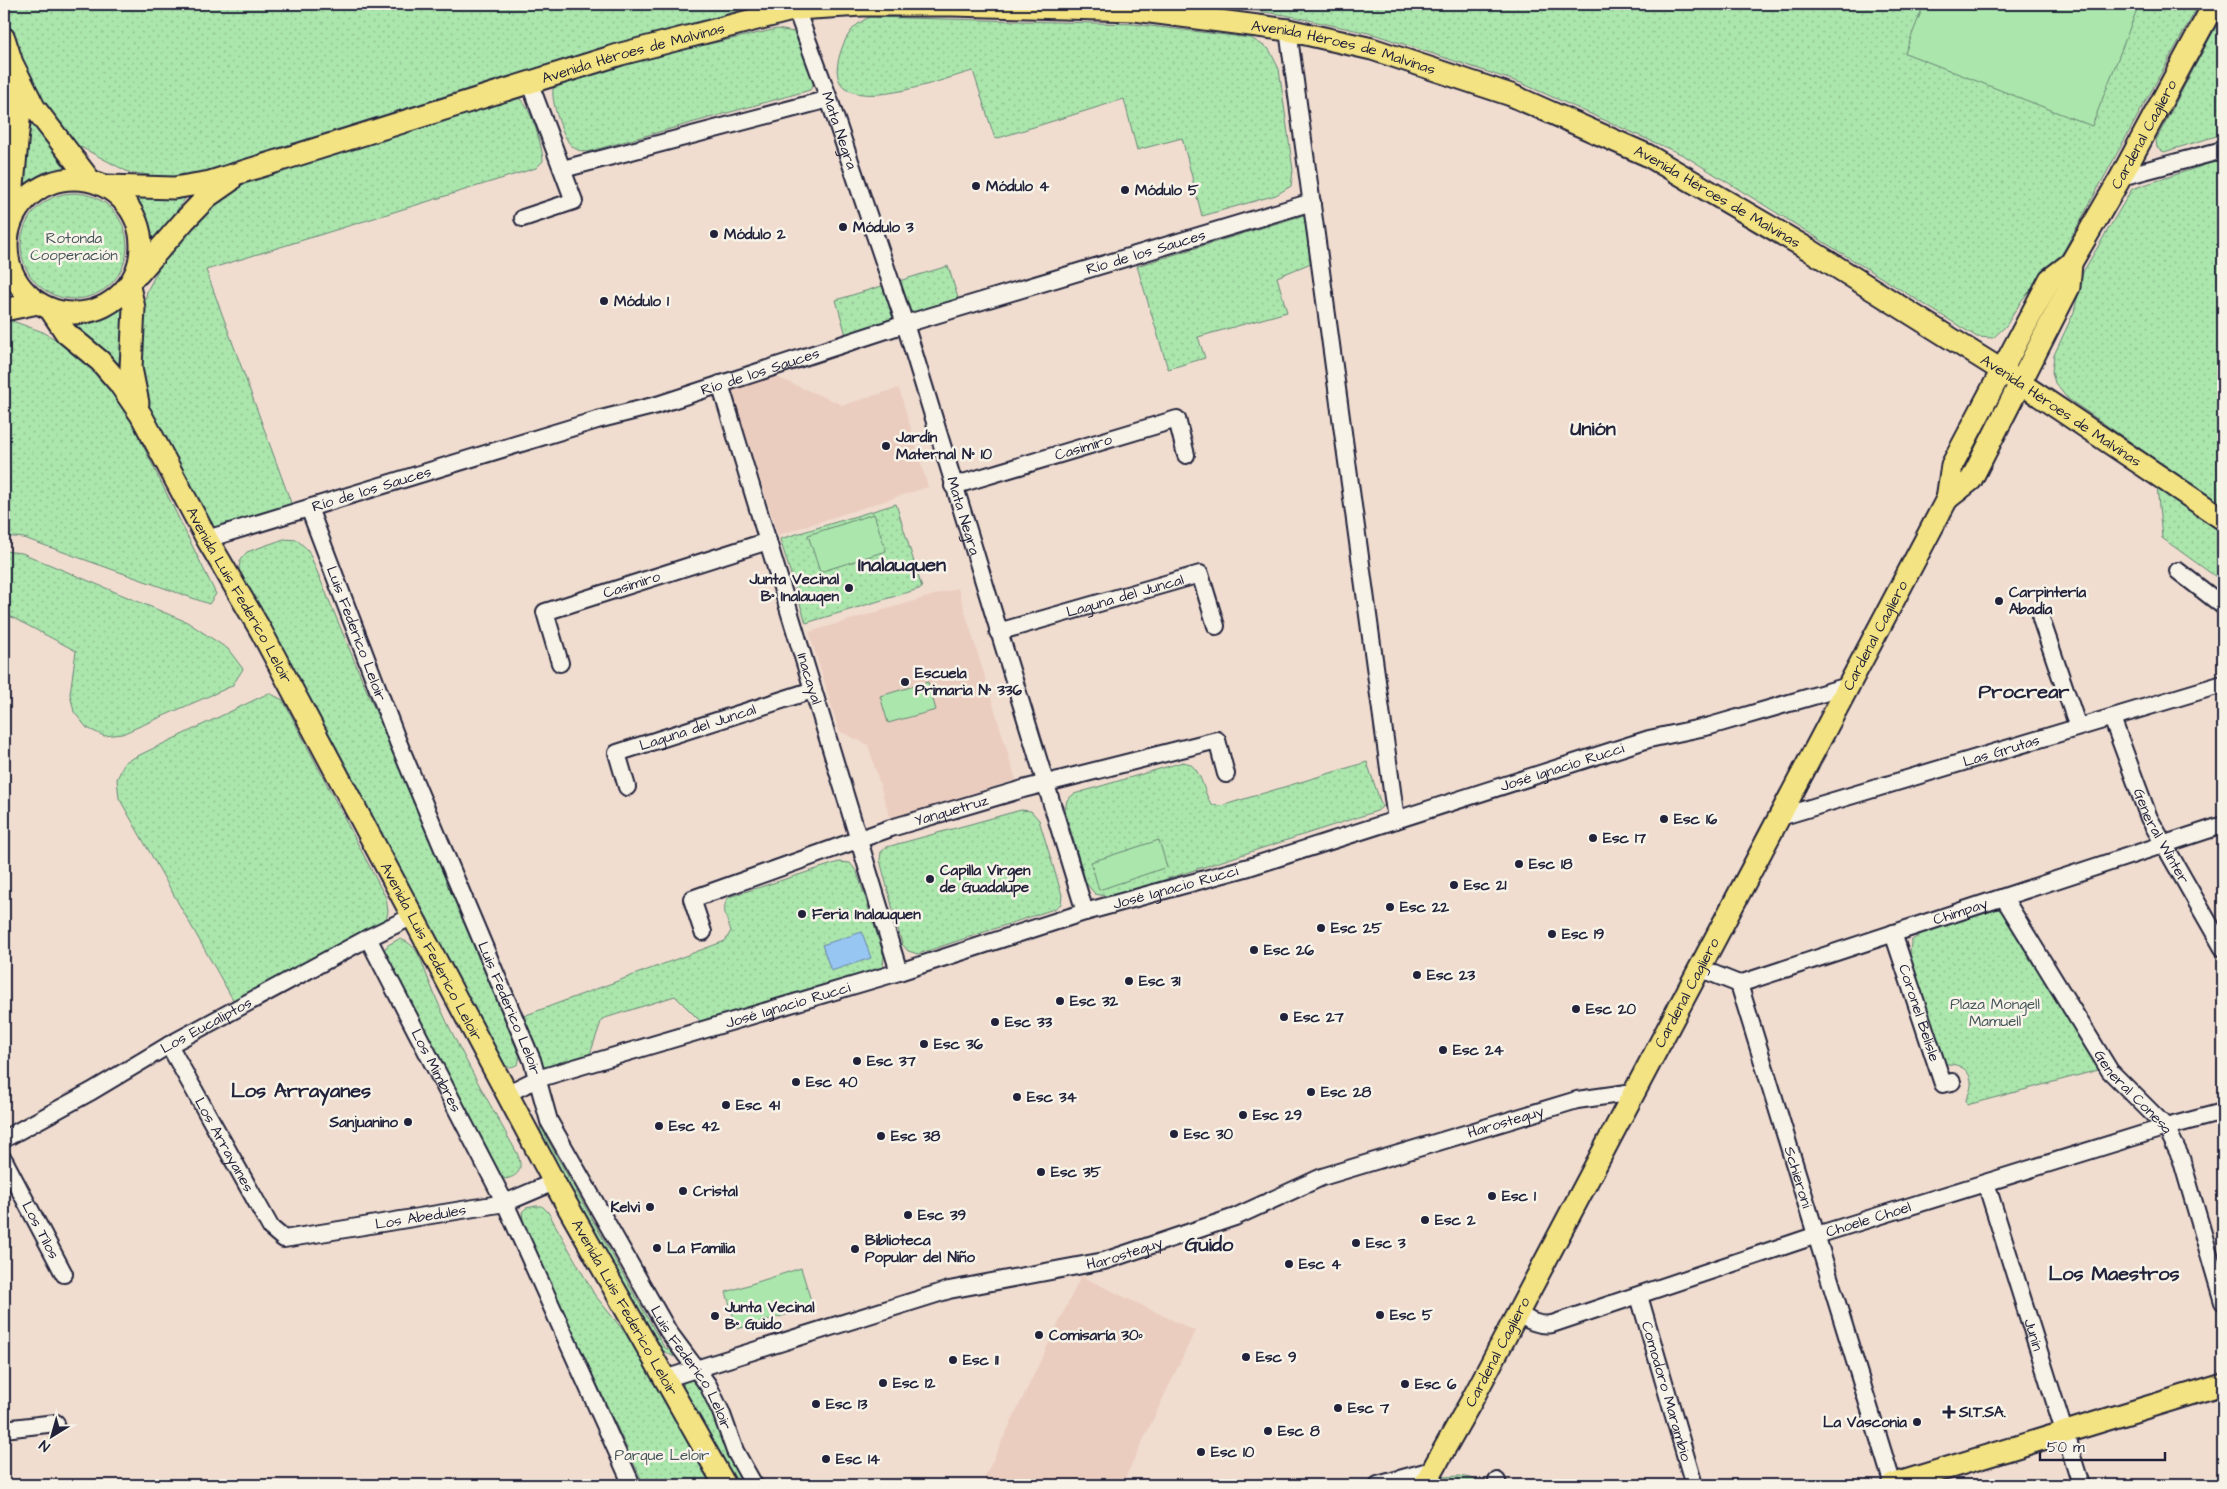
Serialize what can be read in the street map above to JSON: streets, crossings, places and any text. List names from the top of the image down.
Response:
{
  "streets": {
    "main road": ["Avenida Héroes de Malvinas", "Cardenal Cagliero", "Avenida Luis Federico Leloir"],
    "street": [
      "Mata Negra",
      "Río de los Sauces",
      "Casimiro",
      "Laguna del Juncal",
      "Luis Federico Leloir",
      "Inacayal",
      "Las Grutas",
      "José Ignacio Rucci",
      "Yanquetruz",
      "General Winter",
      "Chimpay",
      "Coronel Belisle",
      "Los Eucaliptos",
      "Los Mimbres",
      "General Conesa",
      "Harosteguy",
      "Los Arrayanes",
      "Schieroni",
      "Los Abedules",
      "Choele Choel",
      "Los Tilos",
      "Junín",
      "Comodoro Marambio"
    ]
  },
  "crossings": [
    ["Avenida Héroes de Malvinas", "Mata Negra"],
    ["Avenida Héroes de Malvinas", "Cardenal Cagliero"],
    ["Avenida Héroes de Malvinas", "Avenida Luis Federico Leloir"],
    ["Mata Negra", "Río de los Sauces"],
    ["Mata Negra", "Casimiro"],
    ["Mata Negra", "Laguna del Juncal"],
    ["Mata Negra", "José Ignacio Rucci"],
    ["Mata Negra", "Yanquetruz"],
    ["Cardenal Cagliero", "Las Grutas"],
    ["Cardenal Cagliero", "José Ignacio Rucci"],
    ["Cardenal Cagliero", "Harosteguy"],
    ["Cardenal Cagliero", "Choele Choel"],
    ["Río de los Sauces", "Avenida Luis Federico Leloir"],
    ["Río de los Sauces", "Luis Federico Leloir"],
    ["Río de los Sauces", "Inacayal"],
    ["Casimiro", "Inacayal"],
    ["Avenida Luis Federico Leloir", "José Ignacio Rucci"],
    ["Avenida Luis Federico Leloir", "Los Eucaliptos"],
    ["Avenida Luis Federico Leloir", "Harosteguy"],
    ["Avenida Luis Federico Leloir", "Los Abedules"],
    ["Laguna del Juncal", "Inacayal"],
    ["Luis Federico Leloir", "José Ignacio Rucci"],
    ["Luis Federico Leloir", "Harosteguy"],
    ["Inacayal", "José Ignacio Rucci"],
    ["Inacayal", "Yanquetruz"],
    ["Las Grutas", "General Winter"],
    ["General Winter", "Chimpay"],
    ["Chimpay", "Coronel Belisle"],
    ["Chimpay", "General Conesa"],
    ["Chimpay", "Schieroni"],
    ["Los Eucaliptos", "Los Mimbres"],
    ["Los Eucaliptos", "Los Arrayanes"],
    ["Los Mimbres", "Los Abedules"],
    ["General Conesa", "Choele Choel"],
    ["Los Arrayanes", "Los Abedules"],
    ["Schieroni", "Choele Choel"],
    ["Choele Choel", "Junín"],
    ["Choele Choel", "Comodoro Marambio"]
  ],
  "districts": [
    "Unión",
    "Inalauquen",
    "Procrear",
    "Los Arrayanes",
    "Guido",
    "Los Maestros"
  ],
  "parks": ["Rotonda Cooperación", "Plaza Mongell Mamuell", "Parque Leloir"],
  "places": {
    "other": [
      "Módulo 4",
      "Módulo 5",
      "Módulo 3",
      "Módulo 2",
      "Módulo 1",
      "Jardín Maternal N° 10",
      "Junta Vecinal B° Inalauqen",
      "Carpintería Abadía",
      "Escuela Primaria N° 336",
      "Esc 16",
      "Esc 17",
      "Esc 18",
      "Capilla Virgen de Guadalupe",
      "Esc 21",
      "Esc 22",
      "Feria Inalauquen",
      "Esc 25",
      "Esc 19",
      "Esc 26",
      "Esc 23",
      "Esc 31",
      "Esc 32",
      "Esc 20",
      "Esc 27",
      "Esc 33",
      "Esc 36",
      "Esc 24",
      "Esc 37",
      "Esc 40",
      "Esc 28",
      "Esc 34",
      "Esc 41",
      "Esc 29",
      "Sanjuanino",
      "Esc 42",
      "Esc 30",
      "Esc 38",
      "Esc 35",
      "Cristal",
      "Esc 1",
      "Kelvi",
      "Esc 39",
      "Esc 2",
      "Esc 3",
      "La Familia",
      "Biblioteca Popular del Niño",
      "Esc 4",
      "Esc 5",
      "Junta Vecinal B° Guido",
      "Comisaría 30º",
      "Esc 9",
      "Esc 11",
      "Esc 12",
      "Esc 6",
      "Esc 13",
      "Esc 7",
      "La Vasconia",
      "Esc 8",
      "Esc 10",
      "Esc 14"
    ],
    "health": ["SI.T.SA."]
  },
  "scale_bar": "50 m",
  "north": "bottom left"
}
